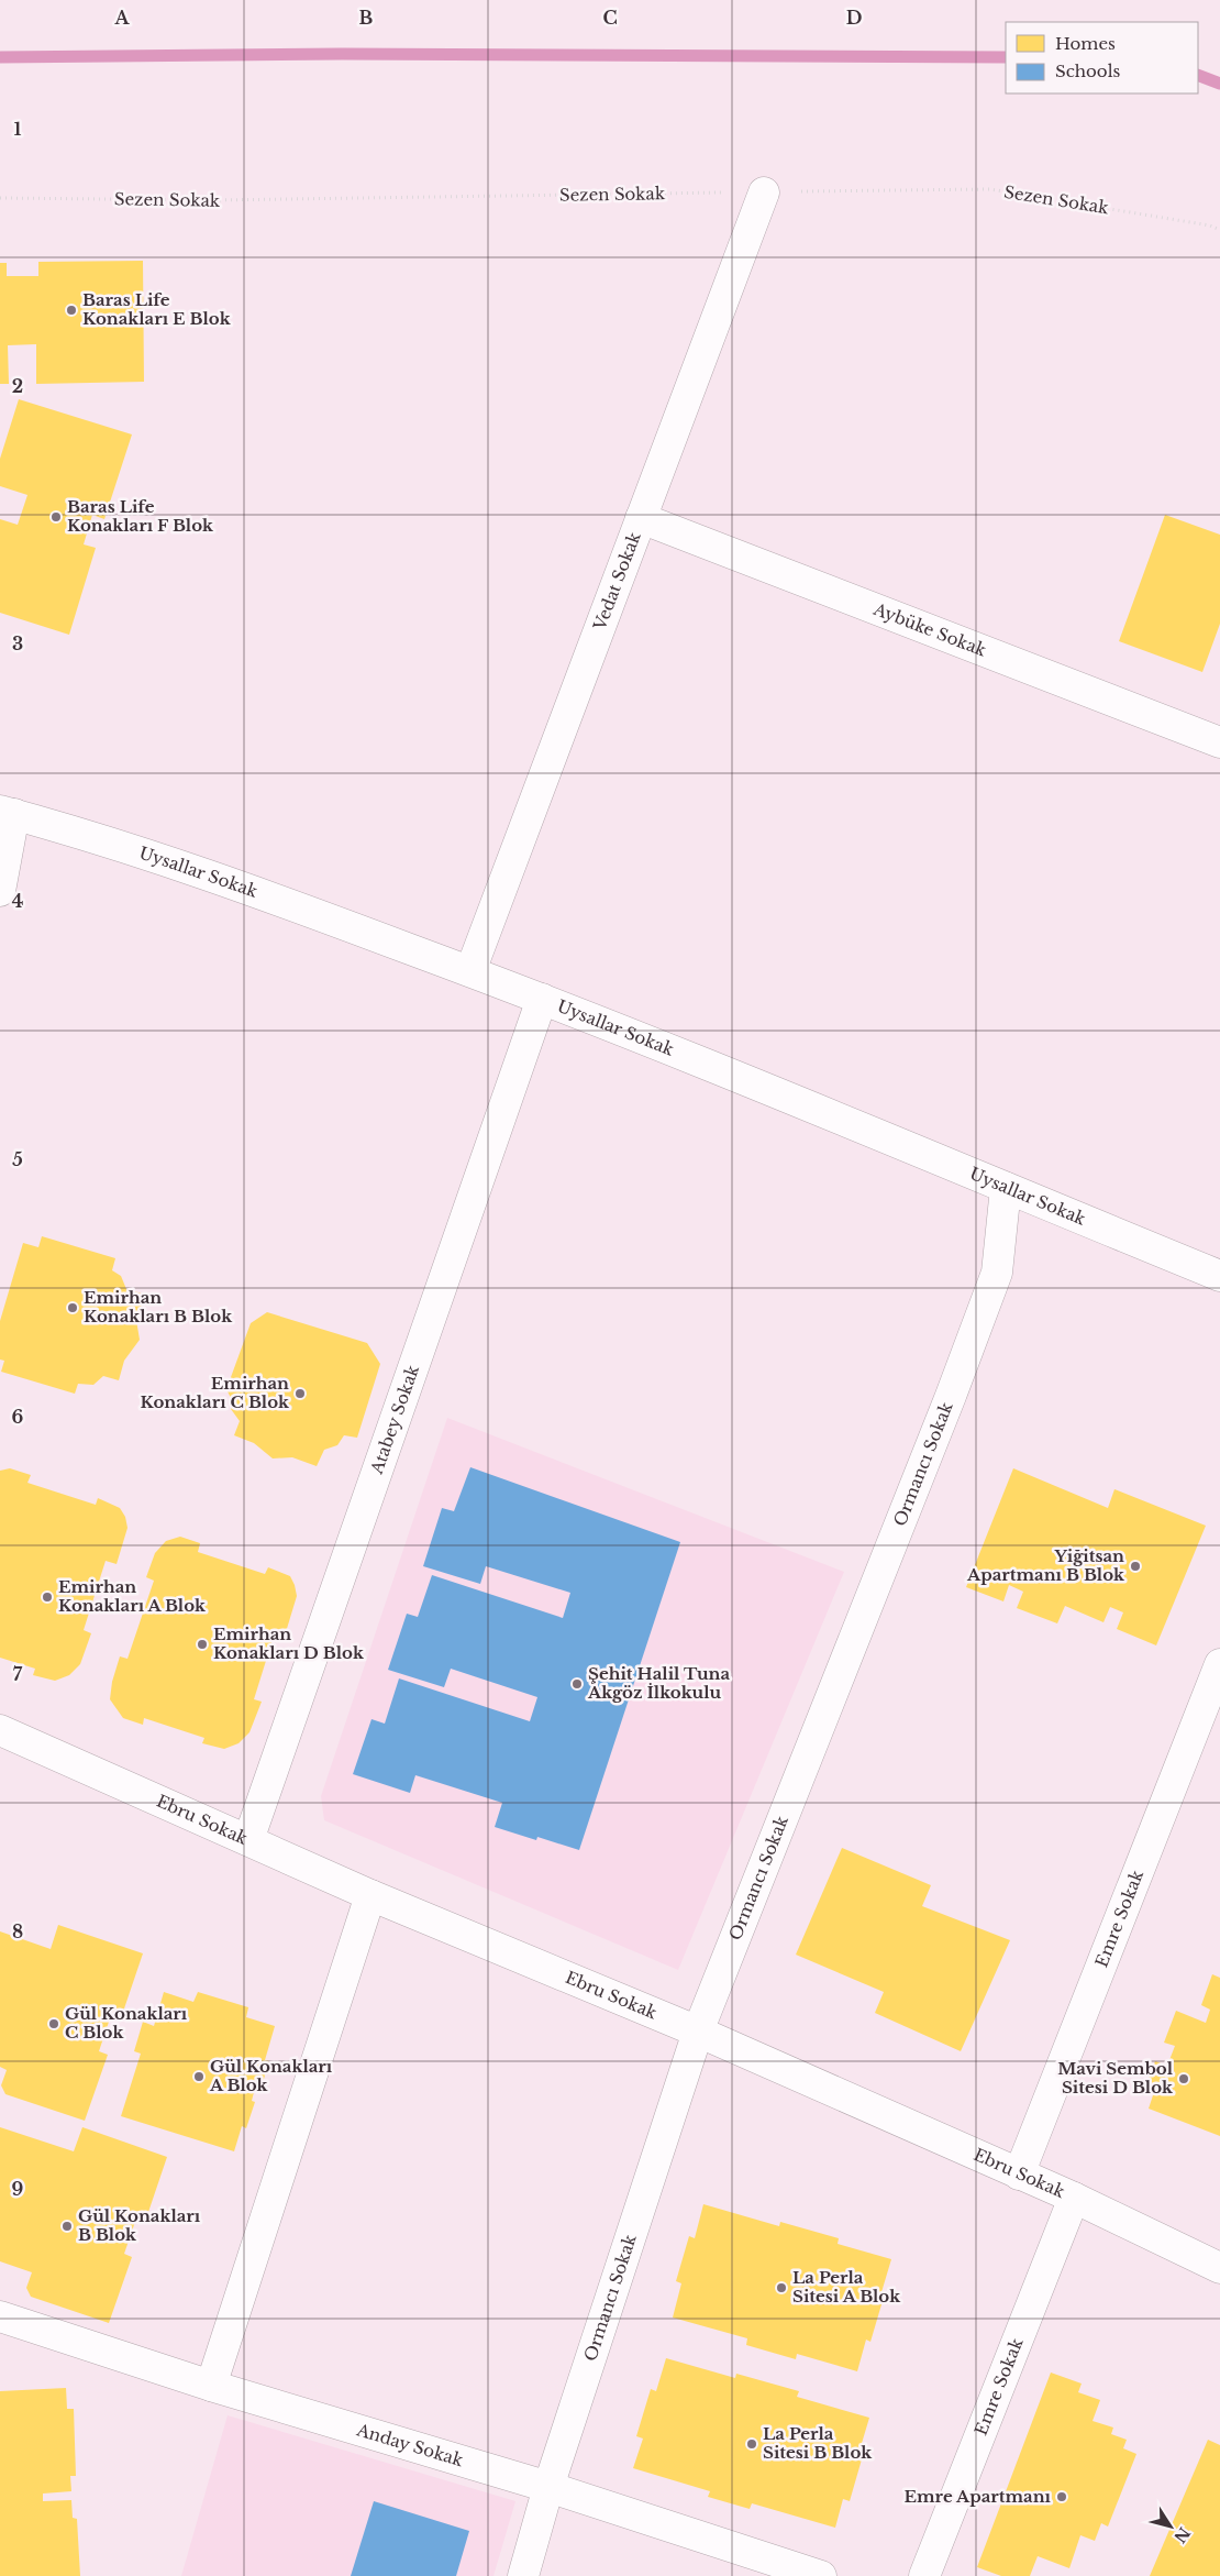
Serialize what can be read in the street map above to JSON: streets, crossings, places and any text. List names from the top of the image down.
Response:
{
  "streets": {
    "street": [
      "Vedat Sokak",
      "Aybüke Sokak",
      "Uysallar Sokak",
      "Atabey Sokak",
      "Ormancı Sokak",
      "Ebru Sokak",
      "Emre Sokak",
      "Anday Sokak"
    ],
    "path": ["Sezen Sokak"]
  },
  "crossings": [
    ["Sezen Sokak", "Vedat Sokak"],
    ["Vedat Sokak", "Aybüke Sokak"],
    ["Vedat Sokak", "Uysallar Sokak"],
    ["Uysallar Sokak", "Atabey Sokak"],
    ["Uysallar Sokak", "Ormancı Sokak"],
    ["Atabey Sokak", "Ebru Sokak"],
    ["Ormancı Sokak", "Ebru Sokak"],
    ["Ormancı Sokak", "Anday Sokak"],
    ["Ebru Sokak", "Emre Sokak"]
  ],
  "places": [
    "Baras Life Konakları E Blok",
    "Baras Life Konakları F Blok",
    "Emirhan Konakları B Blok",
    "Emirhan Konakları C Blok",
    "Yiğitsan Apartmanı B Blok",
    "Emirhan Konakları A Blok",
    "Emirhan Konakları D Blok",
    "Şehit Halil Tuna Akgöz İlkokulu",
    "Gül Konakları C Blok",
    "Gül Konakları A Blok",
    "Mavi Sembol Sitesi D Blok",
    "Gül Konakları B Blok",
    "La Perla Sitesi A Blok",
    "La Perla Sitesi B Blok",
    "Emre Apartmanı"
  ],
  "legend": ["Homes", "Schools"],
  "north": "bottom right",
  "grid": {
    "columns": [
      "A",
      "B",
      "C",
      "D"
    ],
    "rows": [
      "1",
      "2",
      "3",
      "4",
      "5",
      "6",
      "7",
      "8",
      "9"
    ]
  }
}
